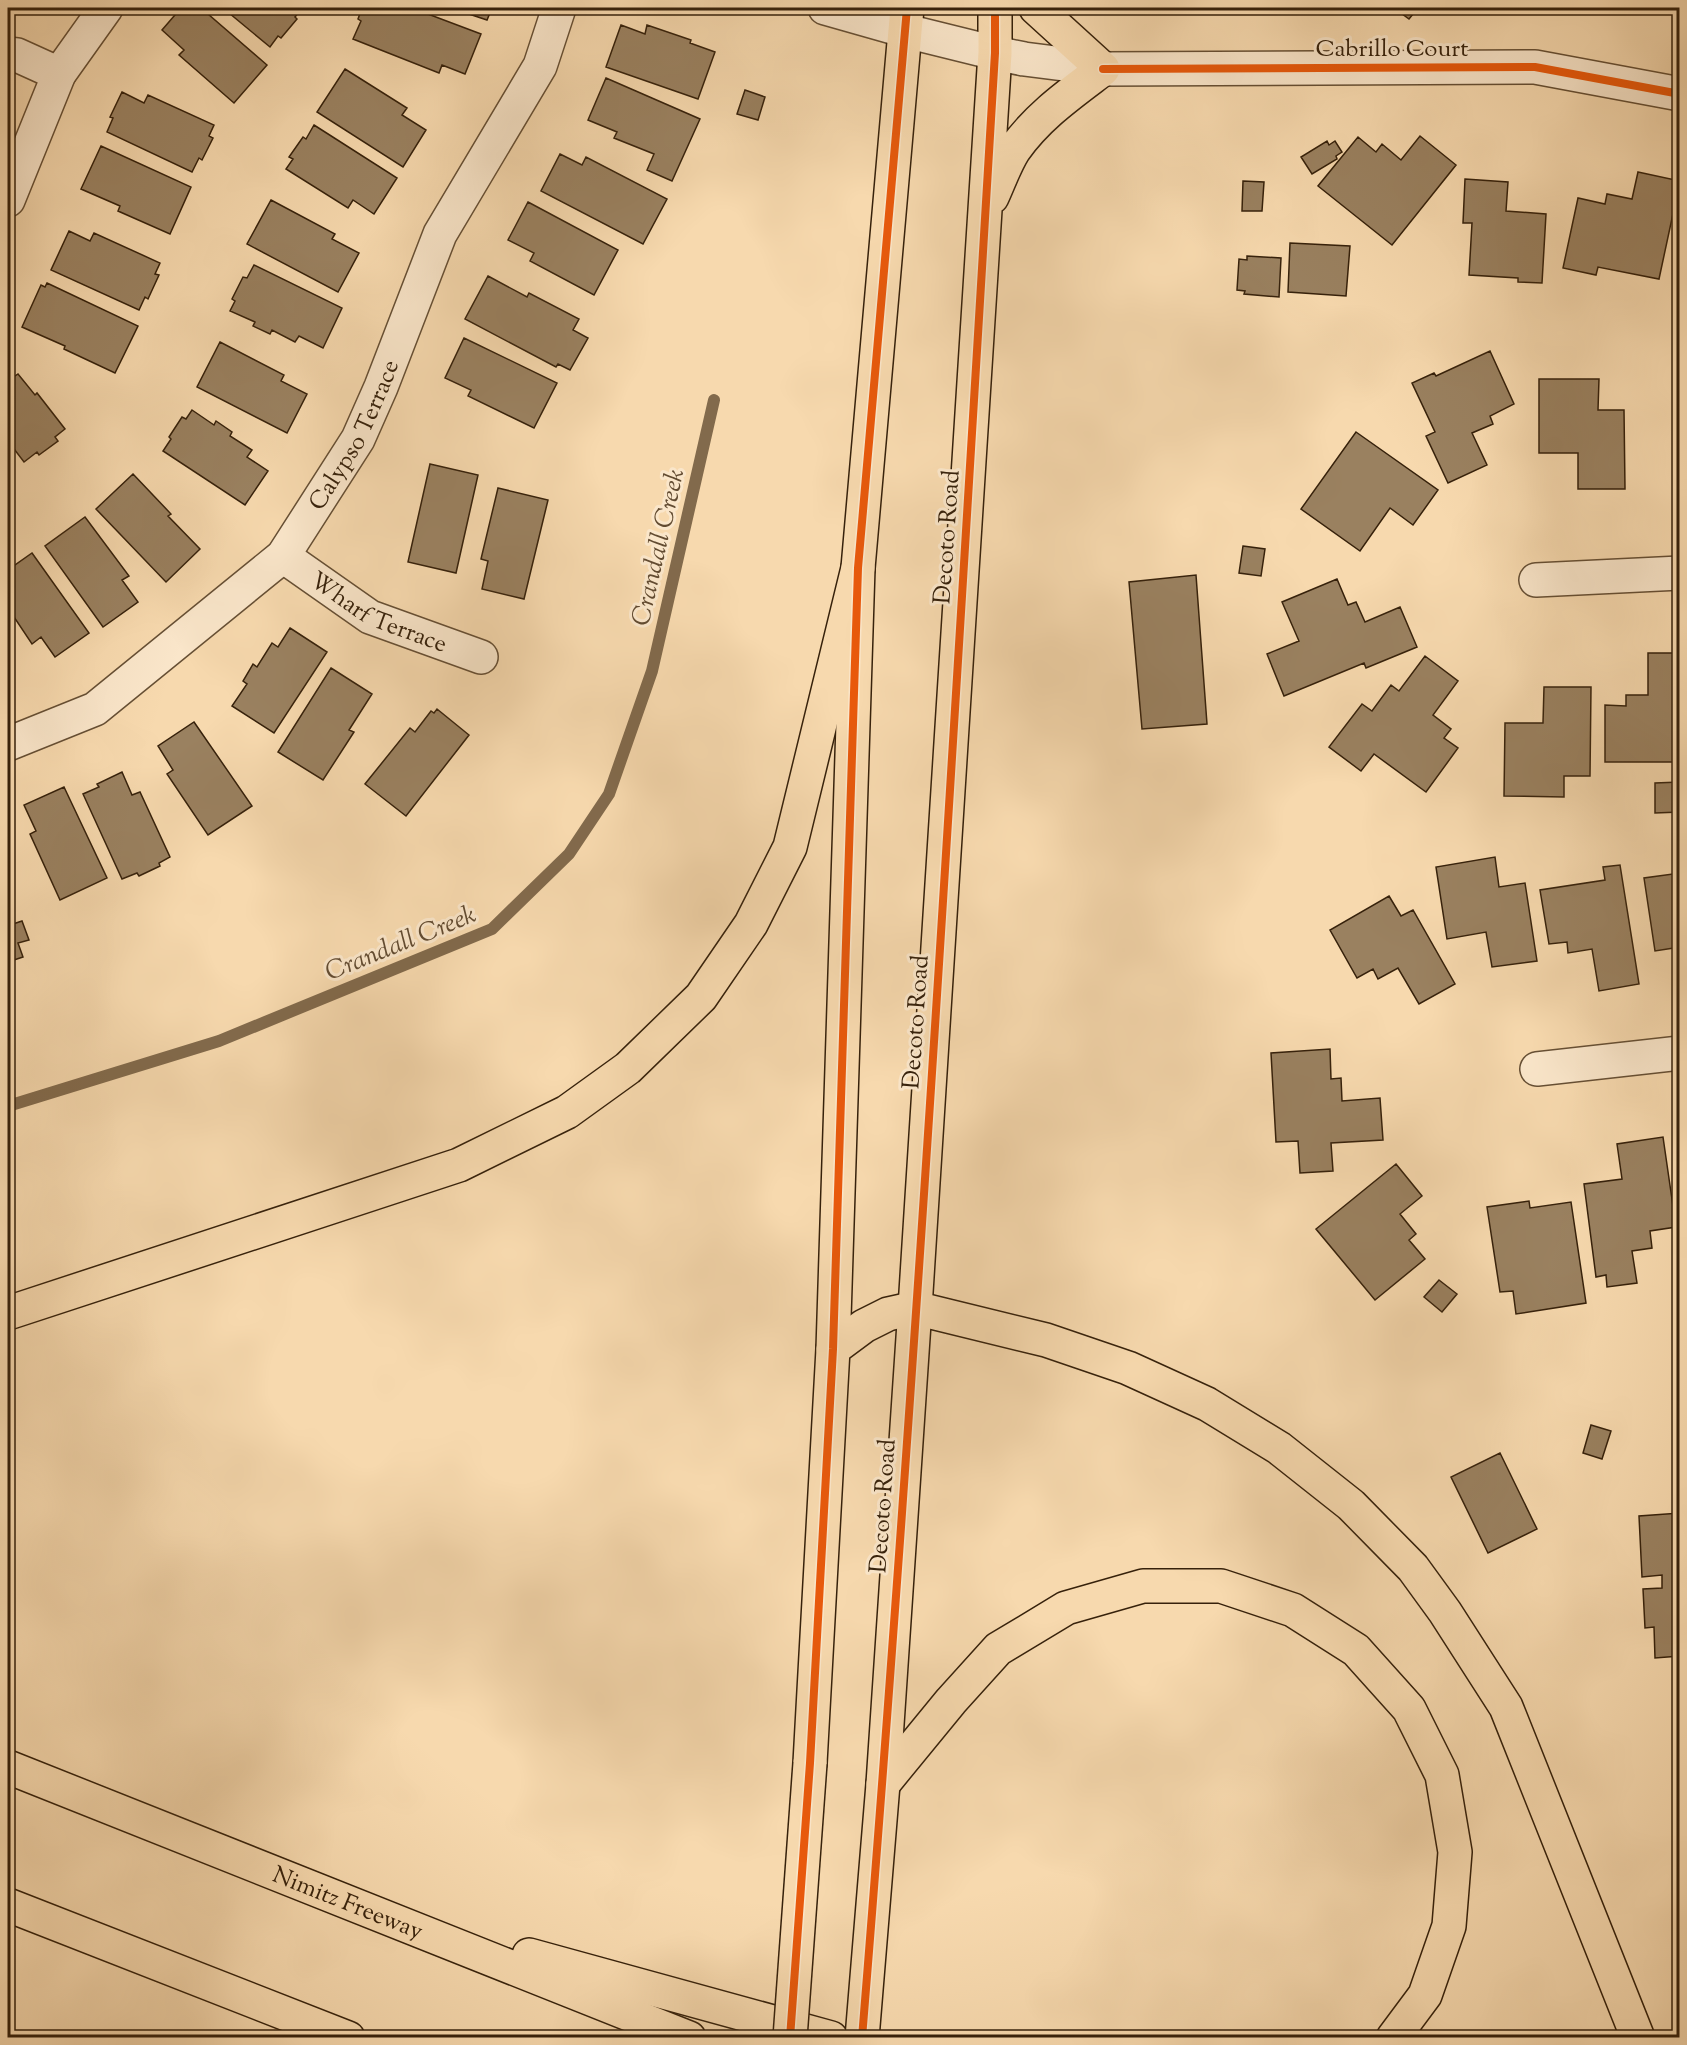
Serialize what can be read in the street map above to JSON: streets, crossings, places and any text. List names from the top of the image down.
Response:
{
  "streets": {
    "main road": ["Decoto Road", "Nimitz Freeway"],
    "street": ["Cabrillo Court", "Calypso Terrace", "Wharf Terrace"]
  },
  "crossings": [
    ["Cabrillo Court", "Decoto Road"],
    ["Calypso Terrace", "Wharf Terrace"]
  ],
  "water": ["Crandall Creek"]
}
